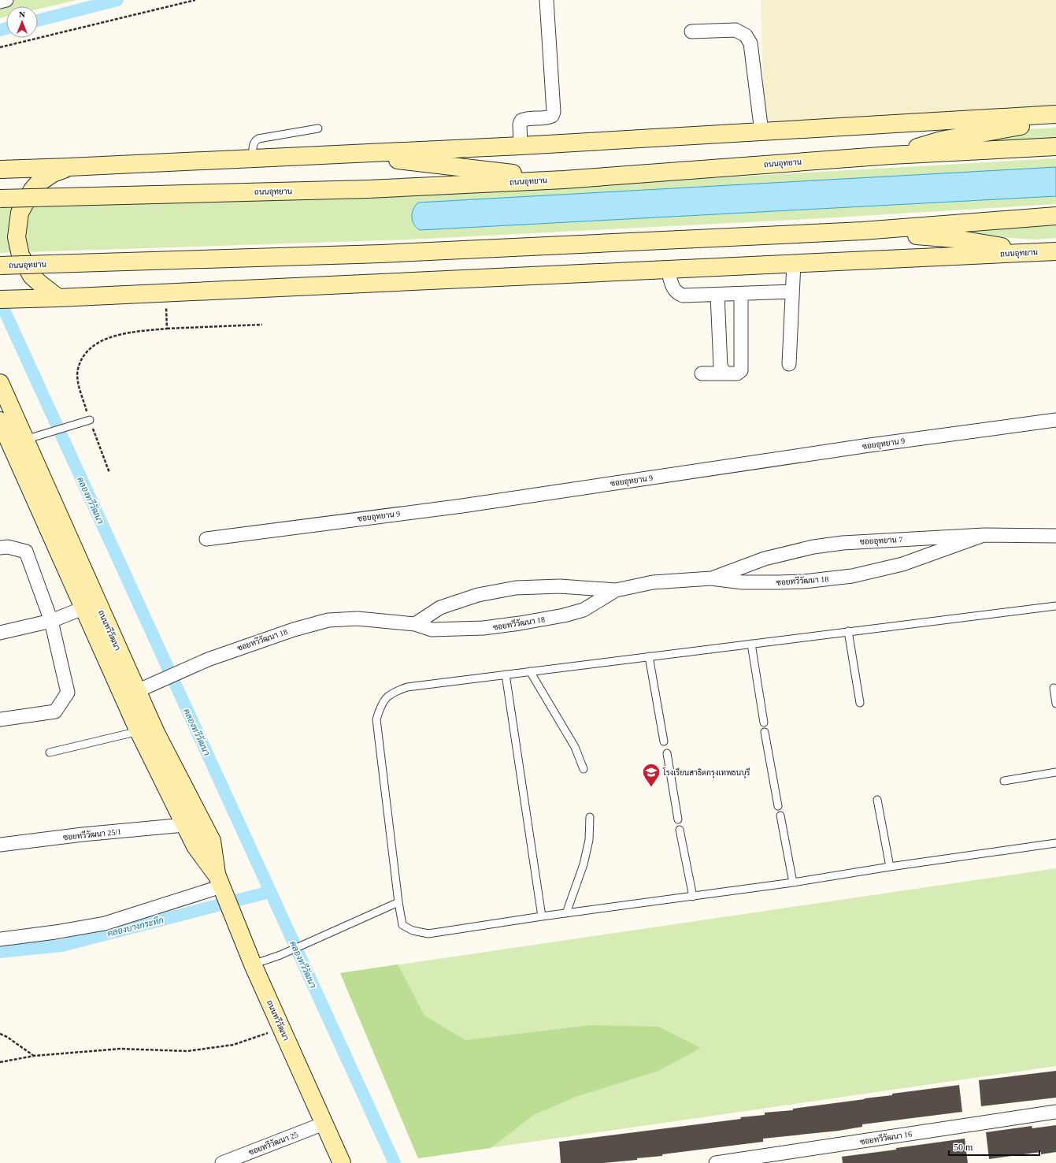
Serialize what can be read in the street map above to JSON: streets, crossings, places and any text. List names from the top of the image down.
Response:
{
  "streets": {
    "main road": ["ถนนอุทยาน", "ถนนทวีวัฒนา"],
    "street": [
      "ซอยอุทยาน 9",
      "ซอยอุทยาน 7",
      "ซอยทวีวัฒนา 18",
      "ซอยทวีวัฒนา 25/1",
      "ซอยทวีวัฒนา 16",
      "ซอยทวีวัฒนา 25"
    ]
  },
  "crossings": [
    ["ซอยอุทยาน 7", "ซอยทวีวัฒนา 18"],
    ["ซอยทวีวัฒนา 18", "ถนนทวีวัฒนา"],
    ["ถนนทวีวัฒนา", "ซอยทวีวัฒนา 25/1"],
    ["ถนนทวีวัฒนา", "ซอยทวีวัฒนา 25"]
  ],
  "water": ["คลองทวีวัฒนา", "คลองบางกระทึก"],
  "places": {
    "school or university": ["โรงเรียนสาธิตกรุงเทพธนบุรี"]
  },
  "scale_bar": "50 m",
  "north": "top"
}
